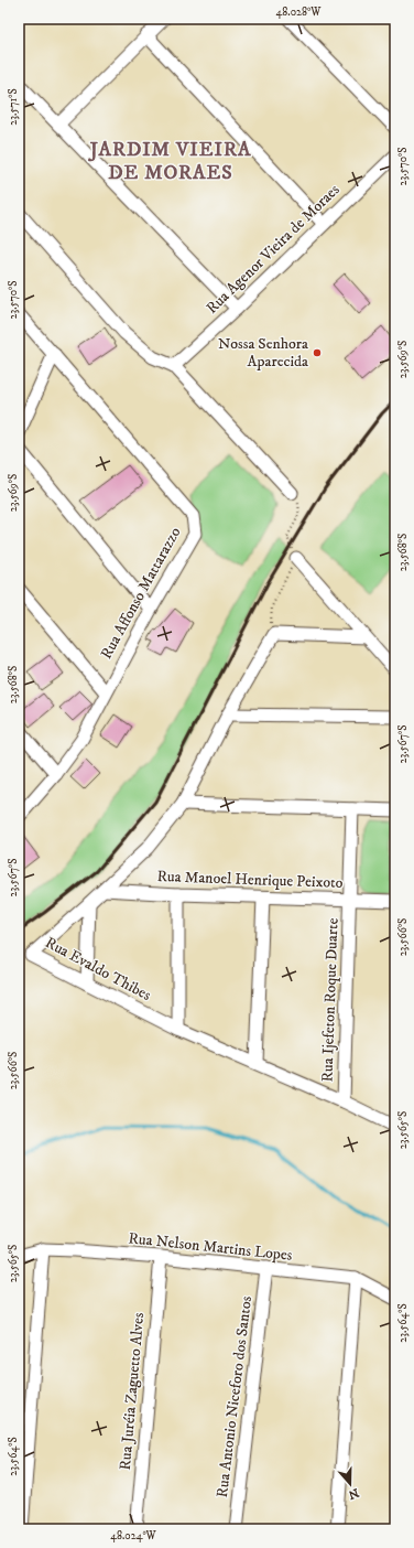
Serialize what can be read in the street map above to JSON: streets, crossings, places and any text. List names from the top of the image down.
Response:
{
  "streets": {
    "street": [
      "Rua Agenor Vieira de Moraes",
      "Rua Affonso Mattarazzo",
      "Rua Manoel Henrique Peixoto",
      "Rua Evaldo Thibes",
      "Rua Ijefeton Roque Duarte",
      "Rua Nelson Martins Lopes",
      "Rua Juréia Zaguetto Alves",
      "Rua Antonio Niceforo dos Santos"
    ]
  },
  "crossings": [
    ["Rua Manoel Henrique Peixoto", "Rua Evaldo Thibes"],
    ["Rua Manoel Henrique Peixoto", "Rua Ijefeton Roque Duarte"],
    ["Rua Evaldo Thibes", "Rua Ijefeton Roque Duarte"],
    ["Rua Nelson Martins Lopes", "Rua Juréia Zaguetto Alves"],
    ["Rua Nelson Martins Lopes", "Rua Antonio Niceforo dos Santos"]
  ],
  "districts": ["JARDIM VIEIRA DE MORAES"],
  "places": ["Nossa Senhora Aparecida"],
  "north": "bottom",
  "coordinates": [
    "48.028°W",
    "23.571°S",
    "23.570°S",
    "23.569°S",
    "23.568°S",
    "23.567°S",
    "23.566°S",
    "23.565°S",
    "23.564°S",
    "48.024°W"
  ]
}
